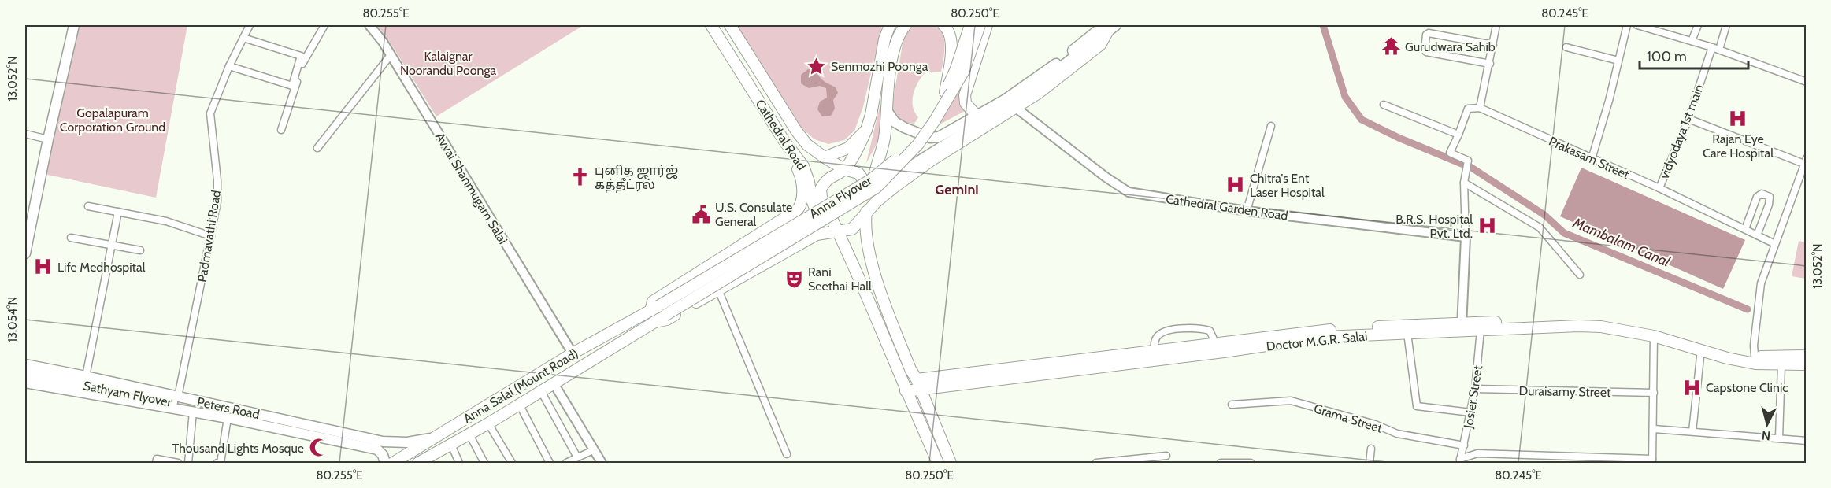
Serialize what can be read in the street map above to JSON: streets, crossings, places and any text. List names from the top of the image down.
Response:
{
  "streets": {
    "main road": [
      "Cathedral Road",
      "Anna Flyover",
      "Doctor M.G.R. Salai",
      "Anna Salai (Mount Road)",
      "Sathyam Flyover",
      "Peters Road"
    ],
    "street": [
      "vidyodaya 1st main",
      "Prakasam Street",
      "Avvai Shanmugam Salai",
      "Cathedral Garden Road",
      "Padmavathi Road",
      "Duraisamy Street",
      "Josier Street",
      "Grama Street"
    ]
  },
  "crossings": [
    ["vidyodaya 1st main", "Prakasam Street"],
    ["Cathedral Road", "Anna Flyover"],
    ["Avvai Shanmugam Salai", "Anna Salai (Mount Road)"],
    ["Anna Flyover", "Anna Salai (Mount Road)"],
    ["Padmavathi Road", "Peters Road"],
    ["Doctor M.G.R. Salai", "Josier Street"],
    ["Anna Salai (Mount Road)", "Peters Road"],
    ["Duraisamy Street", "Josier Street"],
    ["Sathyam Flyover", "Peters Road"],
    ["Josier Street", "Grama Street"]
  ],
  "districts": ["Gemini"],
  "water": ["Mambalam Canal"],
  "parks": ["Kalaignar Noorandu Poonga", "Gopalapuram Corporation Ground"],
  "places": {
    "temple": ["Gurudwara Sahib"],
    "place": ["Senmozhi Poonga"],
    "hospital": [
      "Rajan Eye Care Hospital",
      "Chitra's Ent Laser Hospital",
      "B.R.S. Hospital Pvt. Ltd.",
      "Life Medhospital",
      "Capstone Clinic"
    ],
    "church": ["புனித ஜார்ஜ் கத்தீட்ரல்"],
    "public building": ["U.S. Consulate General"],
    "theatre": ["Rani Seethai Hall"],
    "mosque": ["Thousand Lights Mosque"]
  },
  "scale_bar": "100 m",
  "north": "bottom",
  "coordinates": [
    "80.255°E",
    "80.250°E",
    "80.245°E",
    "13.052°N",
    "13.054°N"
  ]
}
